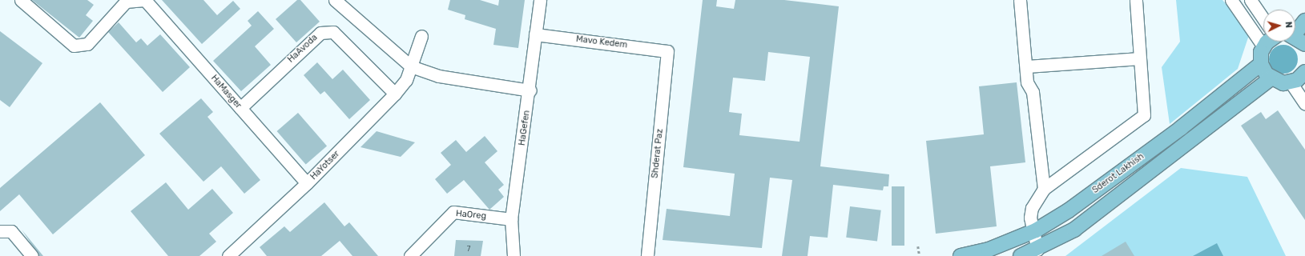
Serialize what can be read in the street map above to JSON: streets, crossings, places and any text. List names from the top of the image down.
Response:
{
  "streets": {
    "main road": ["Sderot Lakhish"],
    "street": [
      "Mavo Kedem",
      "HaAvoda",
      "HaMasger",
      "HaGefen",
      "Shderat Paz",
      "HaYotser",
      "HaOreg"
    ]
  },
  "crossings": [
    ["Mavo Kedem", "HaGefen"],
    ["Mavo Kedem", "Shderat Paz"],
    ["HaAvoda", "HaMasger"],
    ["HaAvoda", "HaYotser"],
    ["HaMasger", "HaYotser"],
    ["HaGefen", "HaOreg"]
  ],
  "house_numbers": ["7"],
  "north": "right"
}
